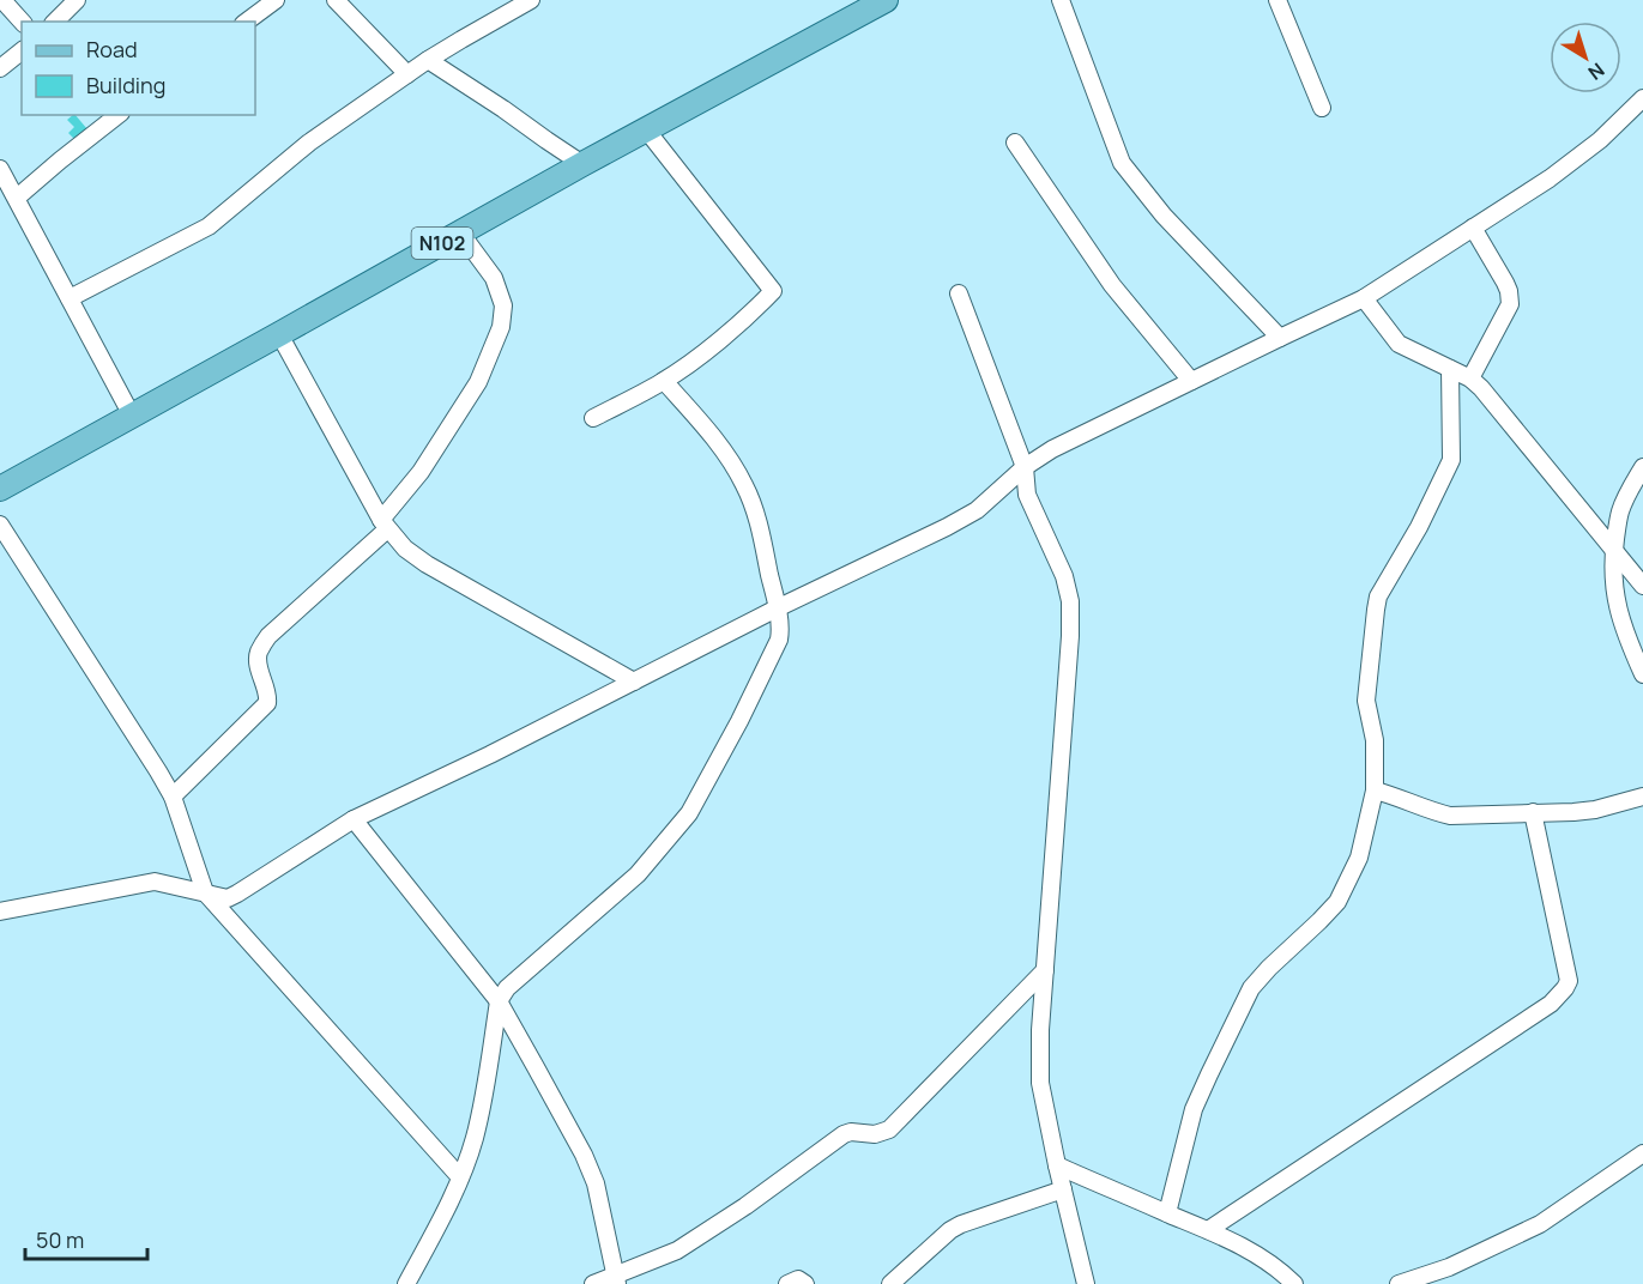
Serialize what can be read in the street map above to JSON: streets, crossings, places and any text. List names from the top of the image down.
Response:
{
  "streets": {
    "main road": ["N102"]
  },
  "legend": ["Road", "Building"],
  "scale_bar": "50 m",
  "north": "bottom right"
}
